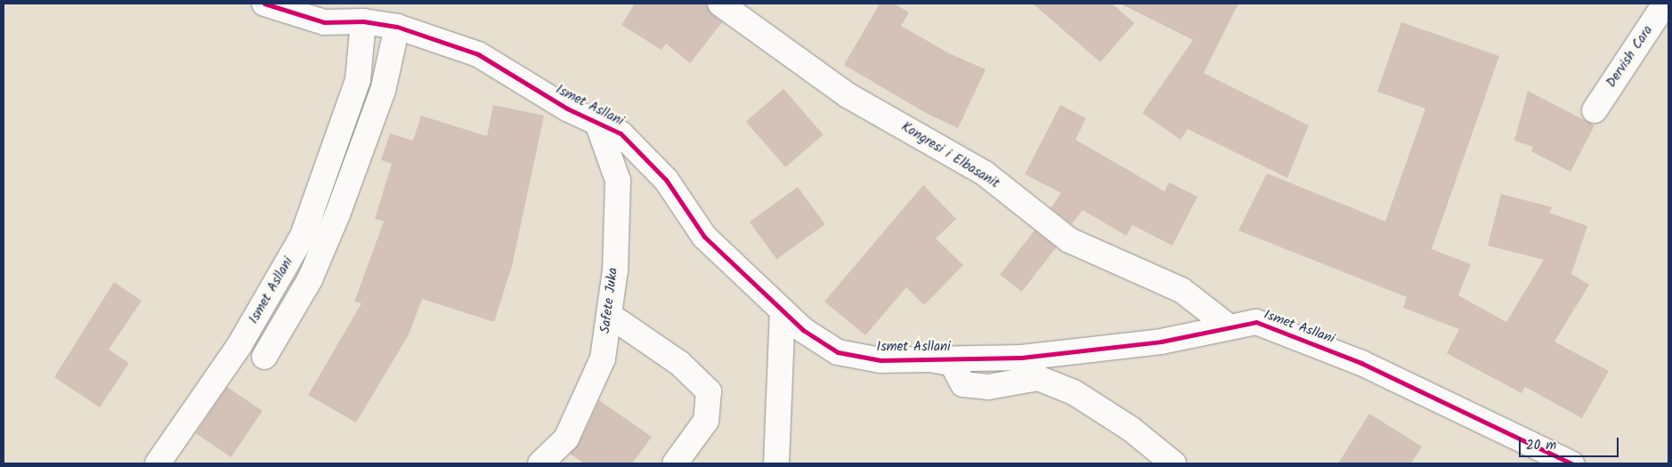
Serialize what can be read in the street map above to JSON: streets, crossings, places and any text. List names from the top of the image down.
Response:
{
  "streets": {
    "street": [
      "Dervish Cara",
      "Ismet Asllani",
      "Kongresi i Elbasanit",
      "Safete Juka"
    ]
  },
  "crossings": [
    ["Ismet Asllani", "Kongresi i Elbasanit"],
    ["Ismet Asllani", "Safete Juka"]
  ],
  "scale_bar": "20 m"
}
